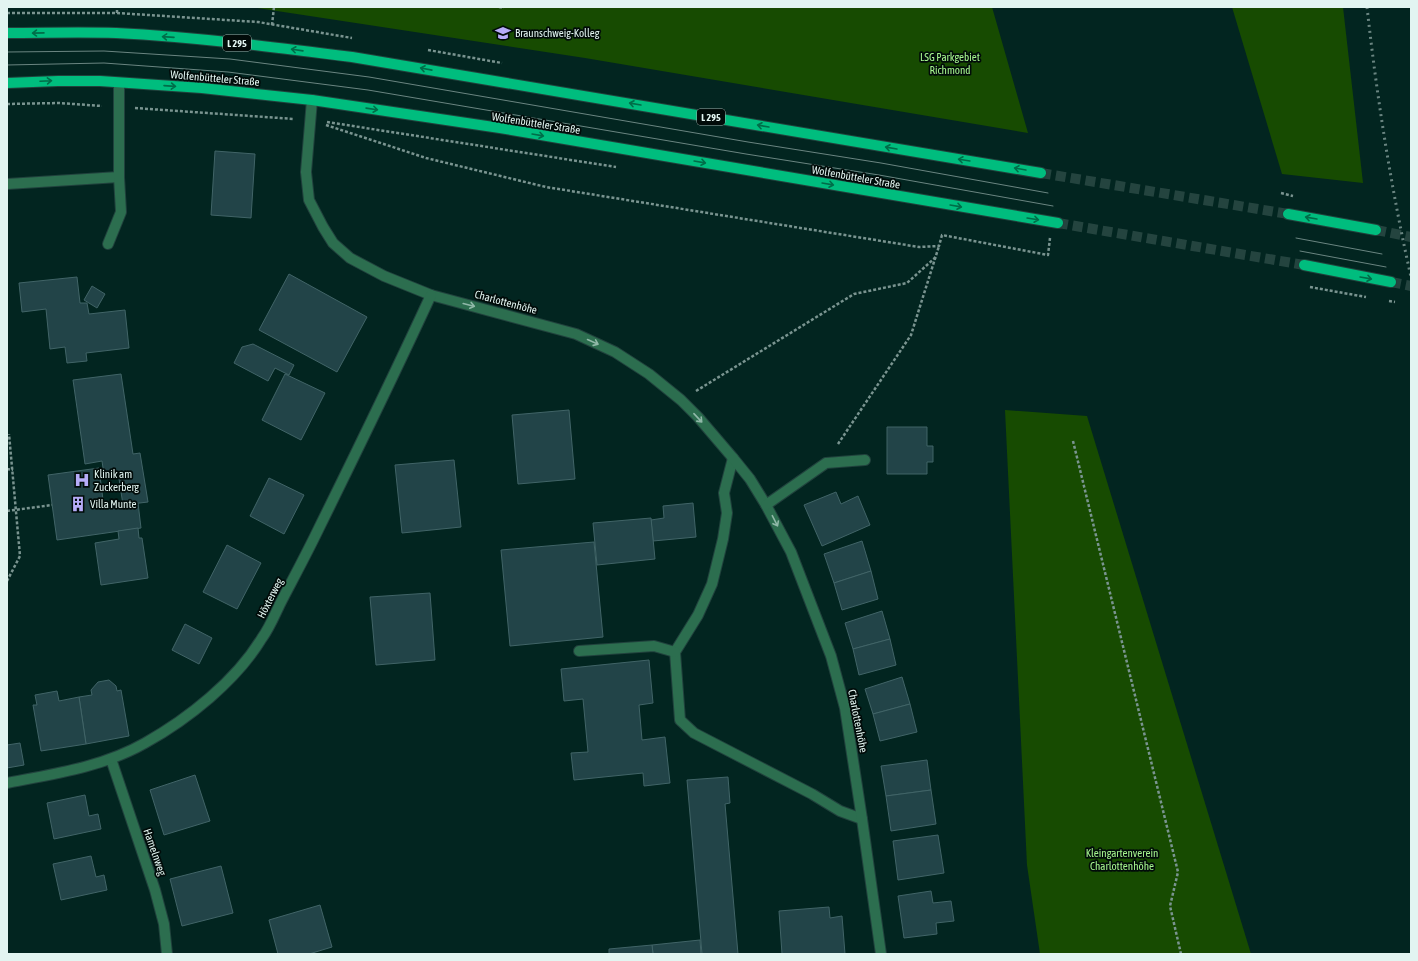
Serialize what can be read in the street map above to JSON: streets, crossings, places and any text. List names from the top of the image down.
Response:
{
  "streets": {
    "main road": ["L 295", "Wolfenbütteler Straße"],
    "street": ["Charlottenhöhe", "Höxterweg", "Hamelnweg"]
  },
  "crossings": [
    ["Wolfenbütteler Straße", "Charlottenhöhe"],
    ["Charlottenhöhe", "Höxterweg"],
    ["Höxterweg", "Hamelnweg"]
  ],
  "one_way": ["Charlottenhöhe"],
  "parks": ["LSG Parkgebiet Richmond", "Kleingartenverein Charlottenhöhe"],
  "places": {
    "school or university": ["Braunschweig-Kolleg"],
    "hospital": ["Klinik am Zuckerberg"],
    "building": ["Villa Munte"]
  }
}
